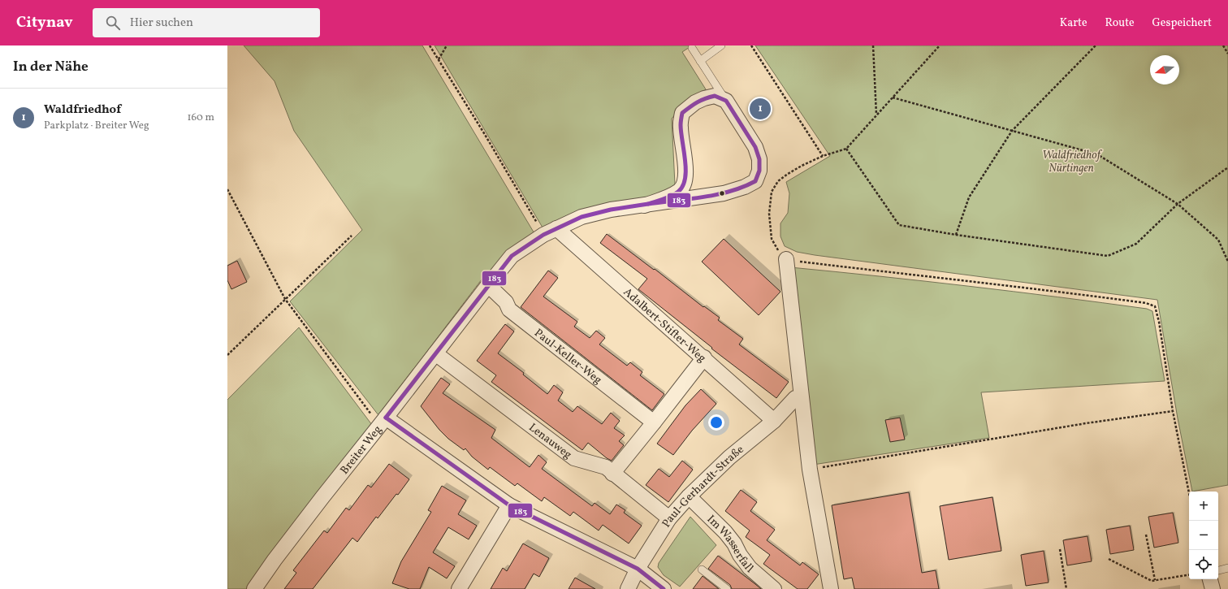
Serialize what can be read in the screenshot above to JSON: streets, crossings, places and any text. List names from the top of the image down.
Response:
{
  "streets": {
    "street": [
      "Adalbert-Stifter-Weg",
      "Paul-Keller-Weg",
      "Lenauweg",
      "Breiter Weg",
      "Paul-Gerhardt-Straße",
      "Im Wasserfall"
    ]
  },
  "crossings": [
    ["Adalbert-Stifter-Weg", "Breiter Weg"],
    ["Adalbert-Stifter-Weg", "Paul-Gerhardt-Straße"],
    ["Paul-Keller-Weg", "Breiter Weg"],
    ["Lenauweg", "Breiter Weg"],
    ["Lenauweg", "Paul-Gerhardt-Straße"],
    ["Paul-Gerhardt-Straße", "Im Wasserfall"]
  ],
  "parks": ["Waldfriedhof Nürtingen"],
  "lines": ["transit line 183"],
  "north": "left",
  "page": {
    "header": "Citynav",
    "search": "Hier suchen",
    "nav": ["Karte", "Route", "Gespeichert"],
    "heading": "In der Nähe",
    "list": [
      {
        "mark": "1",
        "name": "Waldfriedhof",
        "note": "Parkplatz · Breiter Weg",
        "value": "160 m"
      }
    ],
    "pins": "1",
    "map_buttons": ["+", "−"]
  }
}
